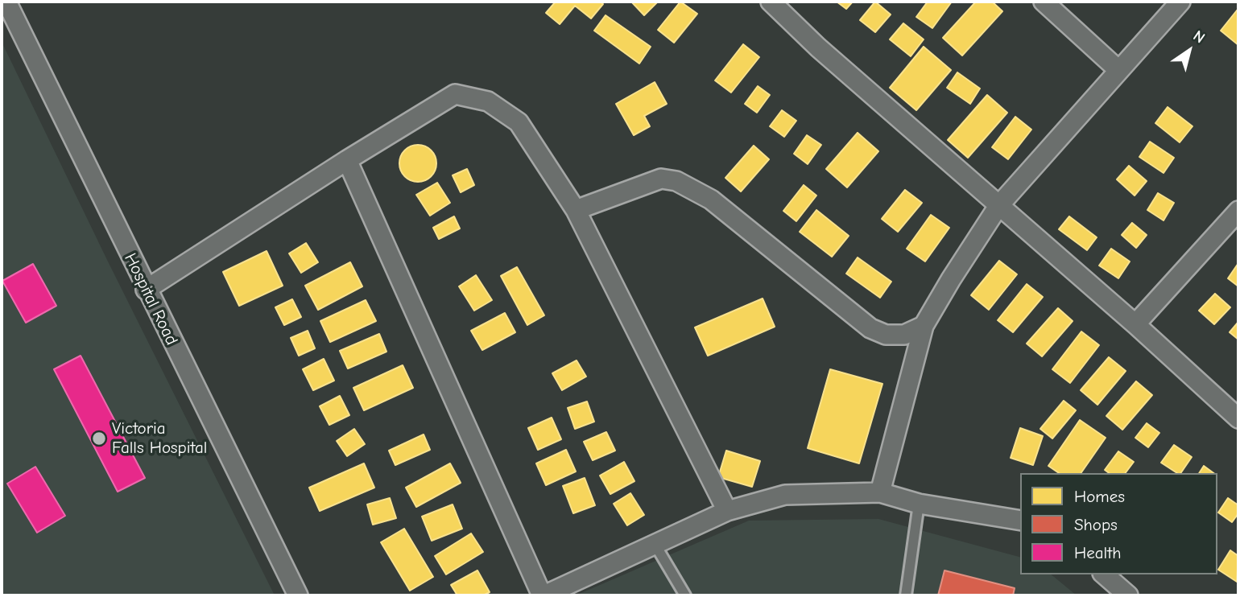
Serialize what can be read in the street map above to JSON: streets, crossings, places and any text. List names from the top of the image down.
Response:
{
  "streets": {
    "street": ["Hospital Road"]
  },
  "places": ["Victoria Falls Hospital"],
  "legend": ["Homes", "Shops", "Health"],
  "north": "top right"
}
